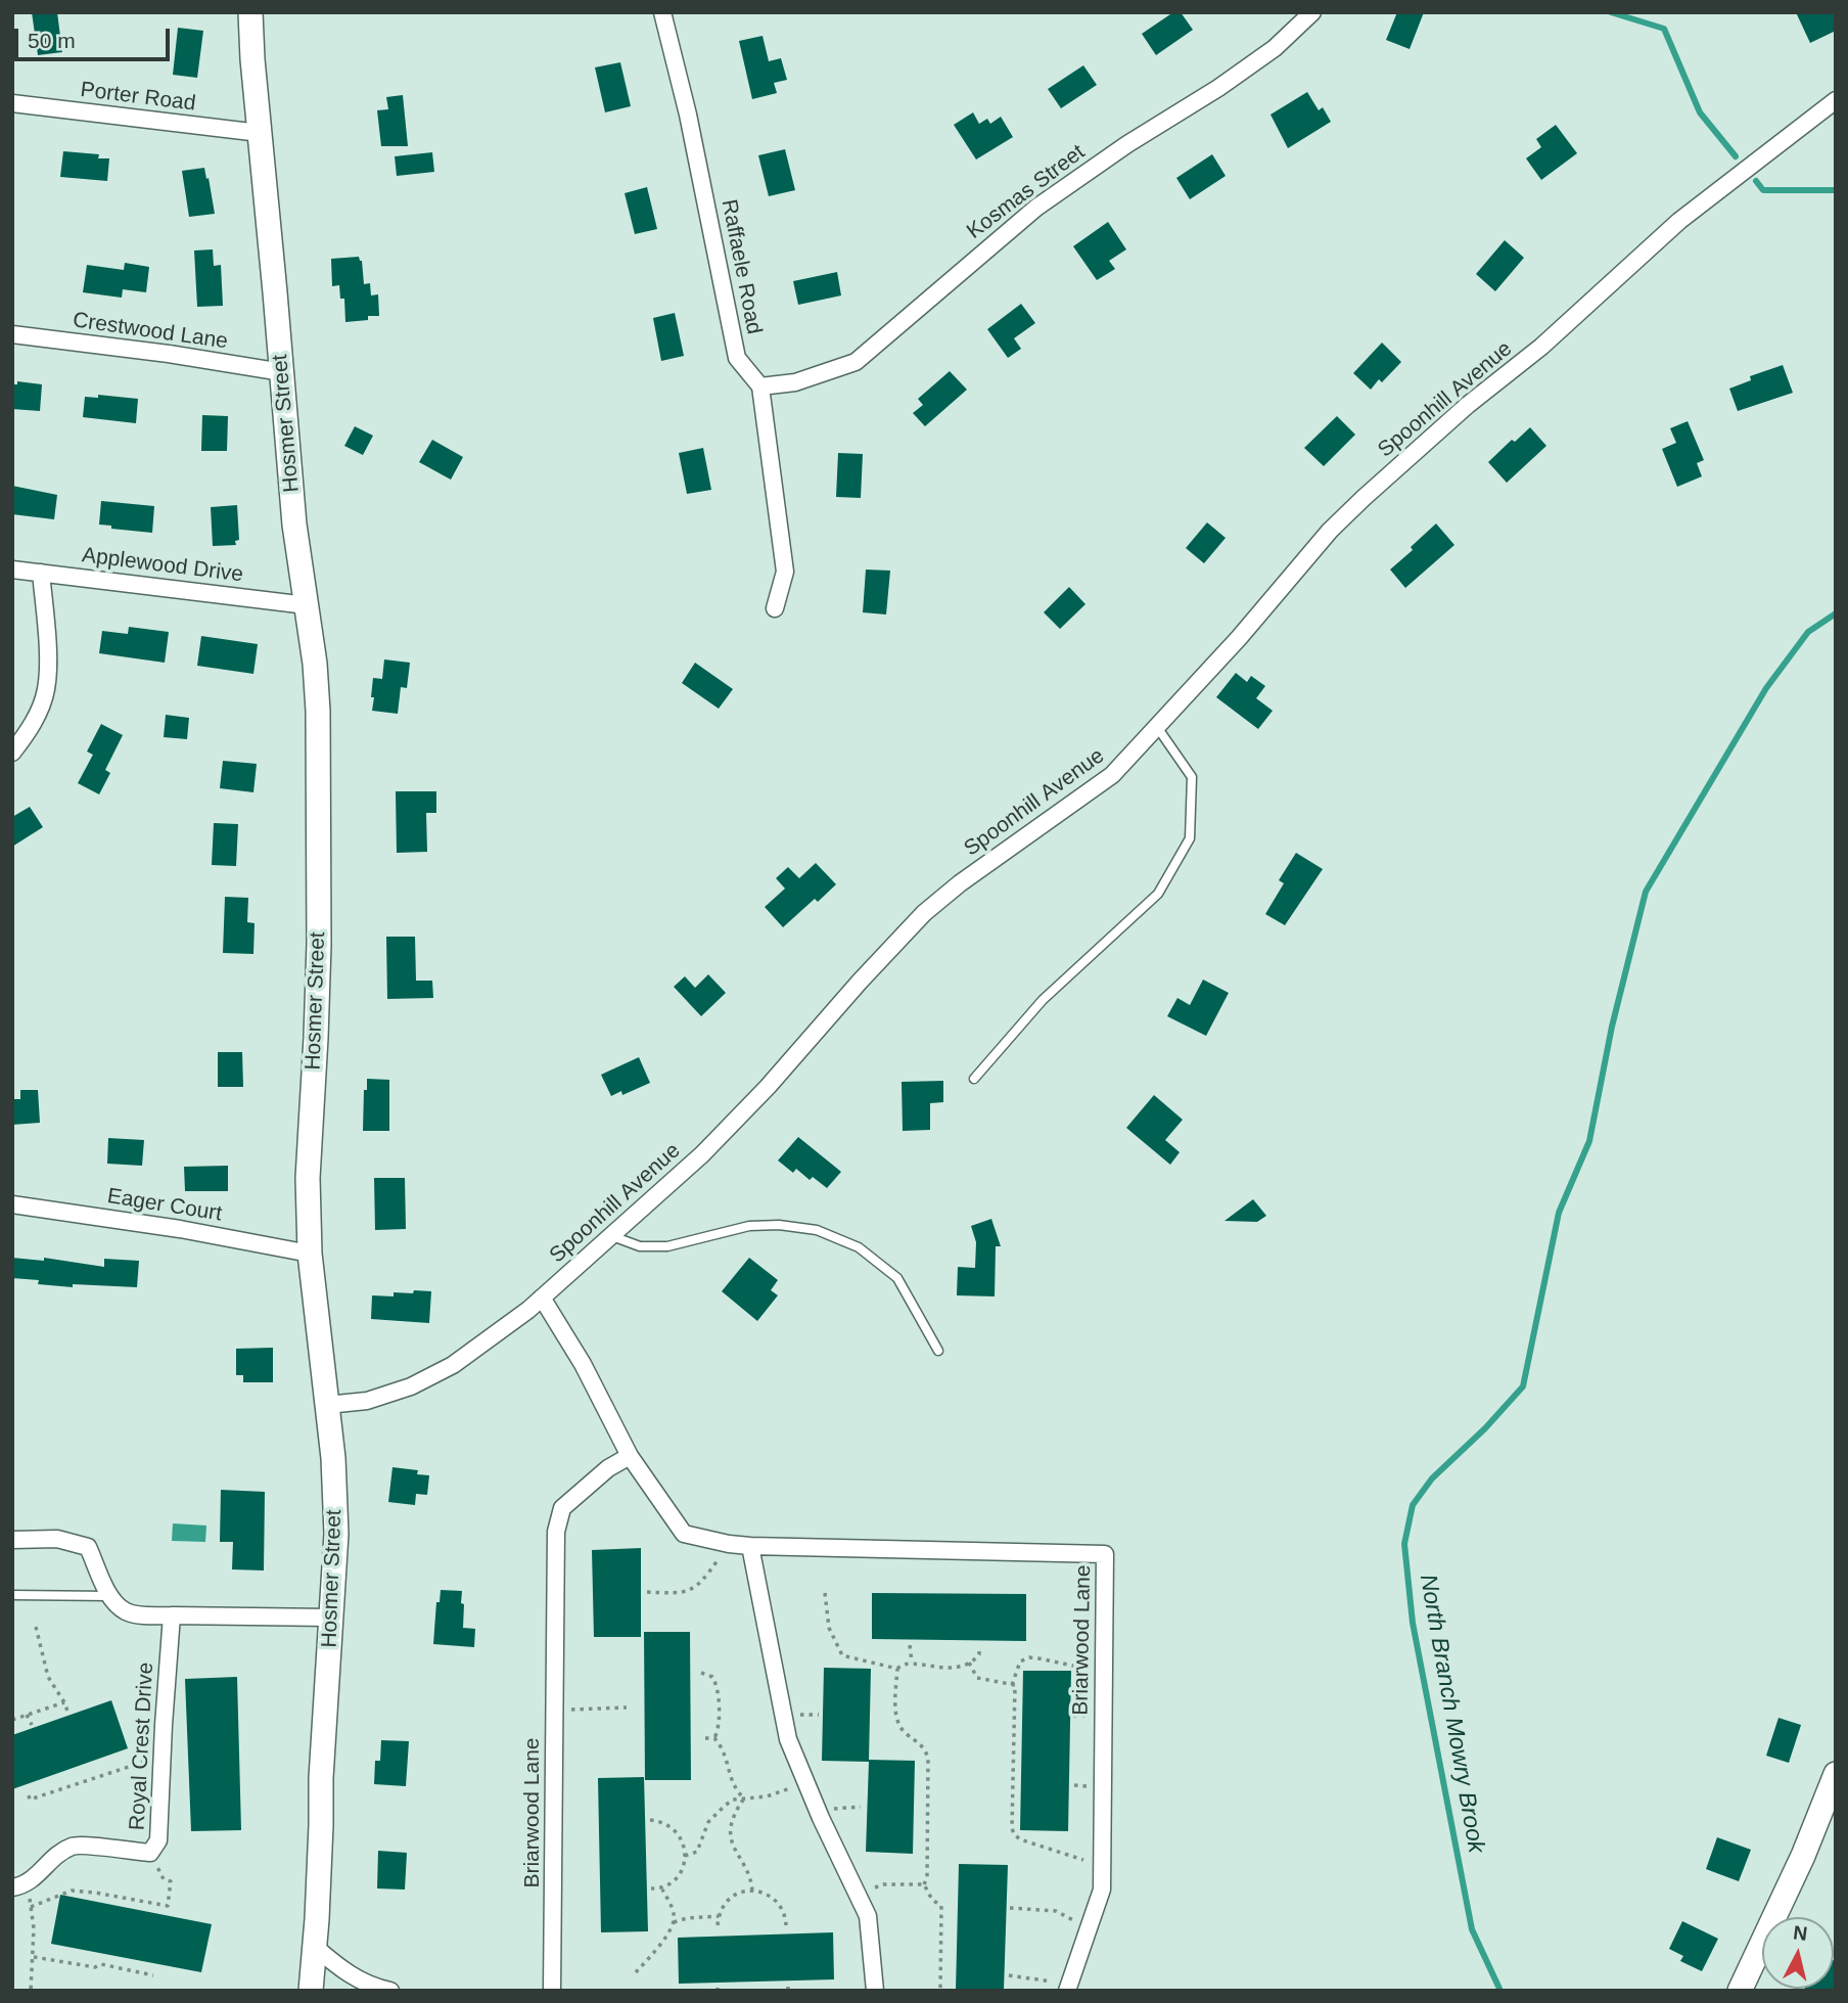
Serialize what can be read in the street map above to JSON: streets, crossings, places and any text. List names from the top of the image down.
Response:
{
  "streets": {
    "street": [
      "Porter Road",
      "Kosmas Street",
      "Raffaele Road",
      "Crestwood Lane",
      "Spoonhill Avenue",
      "Hosmer Street",
      "Applewood Drive",
      "Eager Court",
      "Briarwood Lane",
      "Royal Crest Drive"
    ]
  },
  "crossings": [
    ["Porter Road", "Hosmer Street"],
    ["Kosmas Street", "Raffaele Road"],
    ["Crestwood Lane", "Hosmer Street"],
    ["Spoonhill Avenue", "Hosmer Street"],
    ["Spoonhill Avenue", "Briarwood Lane"],
    ["Hosmer Street", "Applewood Drive"],
    ["Hosmer Street", "Eager Court"]
  ],
  "water": ["North Branch Mowry Brook"],
  "scale_bar": "50 m",
  "north": "top"
}
